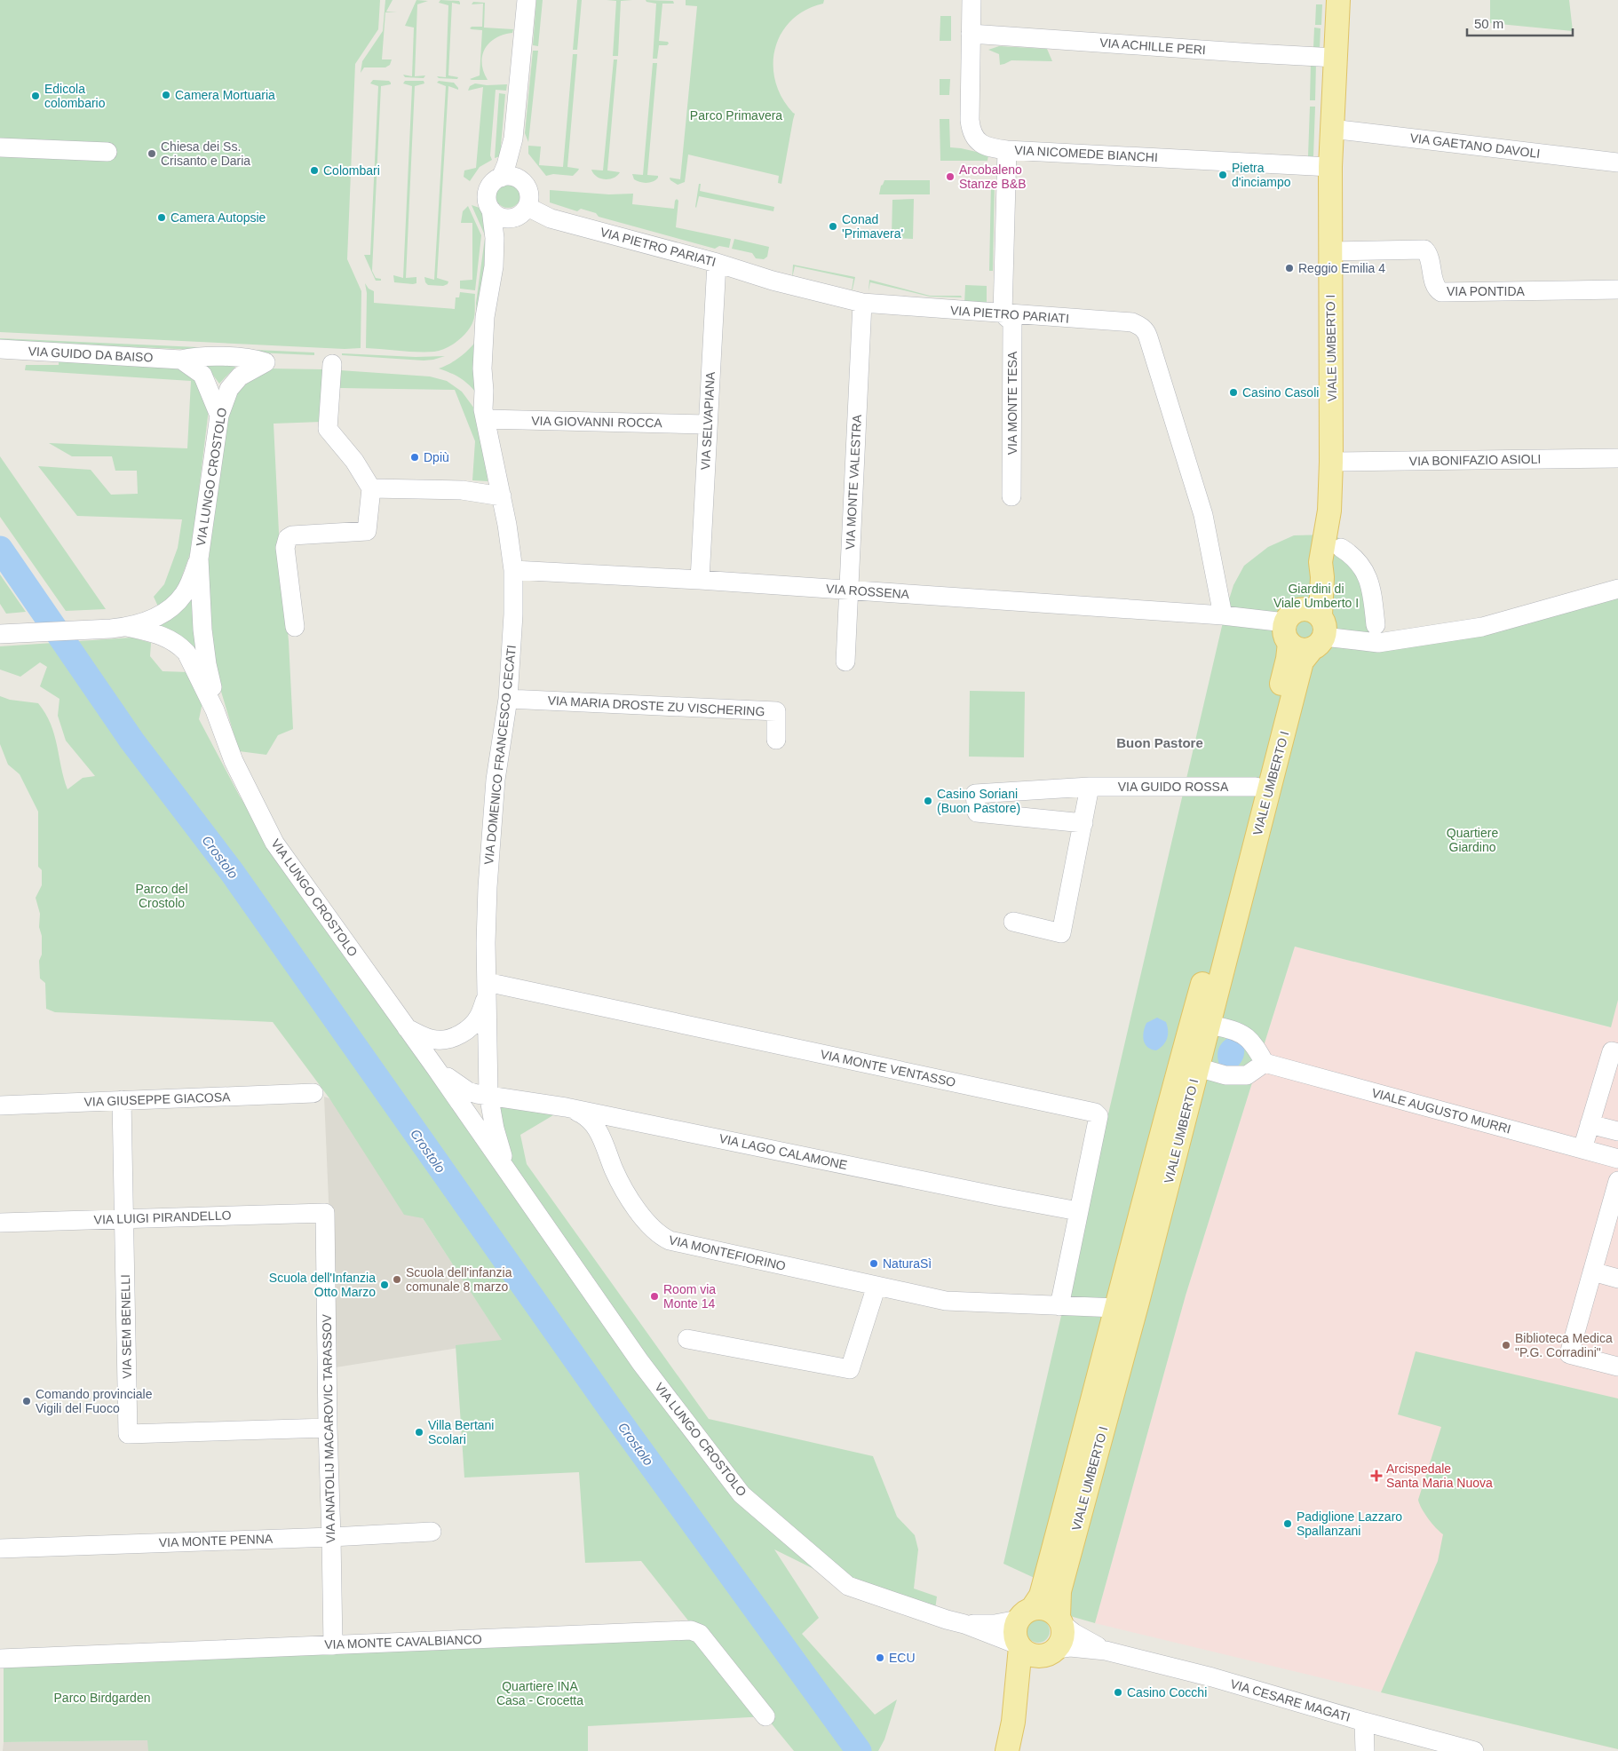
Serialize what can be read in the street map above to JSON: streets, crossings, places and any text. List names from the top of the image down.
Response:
{
  "streets": {
    "main road": ["VIALE UMBERTO I"],
    "street": [
      "VIA ACHILLE PERI",
      "VIA GAETANO DAVOLI",
      "VIA NICOMEDE BIANCHI",
      "VIA PIETRO PARIATI",
      "VIA PONTIDA",
      "VIA GUIDO DA BAISO",
      "VIA MONTE TESA",
      "VIA SELVAPIANA",
      "VIA GIOVANNI ROCCA",
      "VIA BONIFAZIO ASIOLI",
      "VIA LUNGO CROSTOLO",
      "VIA MONTE VALESTRA",
      "VIA ROSSENA",
      "VIA MARIA DROSTE ZU VISCHERING",
      "VIA DOMENICO FRANCESCO CECATI",
      "VIA GUIDO ROSSA",
      "VIA MONTE VENTASSO",
      "VIA GIUSEPPE GIACOSA",
      "VIALE AUGUSTO MURRI",
      "VIA LAGO CALAMONE",
      "VIA LUIGI PIRANDELLO",
      "VIA MONTEFIORINO",
      "VIA SEM BENELLI",
      "VIA ANATOLIJ MACAROVIC TARASSOV",
      "VIA MONTE PENNA",
      "VIA MONTE CAVALBIANCO",
      "VIA CESARE MAGATI"
    ]
  },
  "crossings": [
    ["VIA ACHILLE PERI", "VIALE UMBERTO I"],
    ["VIA GAETANO DAVOLI", "VIALE UMBERTO I"],
    ["VIA NICOMEDE BIANCHI", "VIA PIETRO PARIATI"],
    ["VIA NICOMEDE BIANCHI", "VIALE UMBERTO I"],
    ["VIA NICOMEDE BIANCHI", "VIA MONTE TESA"],
    ["VIA PIETRO PARIATI", "VIA MONTE TESA"],
    ["VIA PIETRO PARIATI", "VIA SELVAPIANA"],
    ["VIA PIETRO PARIATI", "VIA MONTE VALESTRA"],
    ["VIA PIETRO PARIATI", "VIA ROSSENA"],
    ["VIA PONTIDA", "VIALE UMBERTO I"],
    ["VIALE UMBERTO I", "VIA BONIFAZIO ASIOLI"],
    ["VIALE UMBERTO I", "VIA LUNGO CROSTOLO"],
    ["VIALE UMBERTO I", "VIA GUIDO ROSSA"],
    ["VIALE UMBERTO I", "VIA MONTEFIORINO"],
    ["VIALE UMBERTO I", "VIA CESARE MAGATI"],
    ["VIA GUIDO DA BAISO", "VIA LUNGO CROSTOLO"],
    ["VIA SELVAPIANA", "VIA GIOVANNI ROCCA"],
    ["VIA SELVAPIANA", "VIA ROSSENA"],
    ["VIA GIOVANNI ROCCA", "VIA DOMENICO FRANCESCO CECATI"],
    ["VIA LUNGO CROSTOLO", "VIA DOMENICO FRANCESCO CECATI"],
    ["VIA LUNGO CROSTOLO", "VIA MONTE VENTASSO"],
    ["VIA LUNGO CROSTOLO", "VIA LAGO CALAMONE"],
    ["VIA LUNGO CROSTOLO", "VIA CESARE MAGATI"],
    ["VIA MONTE VALESTRA", "VIA ROSSENA"],
    ["VIA ROSSENA", "VIA DOMENICO FRANCESCO CECATI"],
    ["VIA MARIA DROSTE ZU VISCHERING", "VIA DOMENICO FRANCESCO CECATI"],
    ["VIA DOMENICO FRANCESCO CECATI", "VIA MONTE VENTASSO"],
    ["VIA DOMENICO FRANCESCO CECATI", "VIA LAGO CALAMONE"],
    ["VIA MONTE VENTASSO", "VIA LAGO CALAMONE"],
    ["VIA MONTE VENTASSO", "VIA MONTEFIORINO"],
    ["VIA GIUSEPPE GIACOSA", "VIA SEM BENELLI"],
    ["VIA LAGO CALAMONE", "VIA MONTEFIORINO"],
    ["VIA LUIGI PIRANDELLO", "VIA SEM BENELLI"],
    ["VIA LUIGI PIRANDELLO", "VIA ANATOLIJ MACAROVIC TARASSOV"],
    ["VIA SEM BENELLI", "VIA ANATOLIJ MACAROVIC TARASSOV"],
    ["VIA ANATOLIJ MACAROVIC TARASSOV", "VIA MONTE PENNA"],
    ["VIA ANATOLIJ MACAROVIC TARASSOV", "VIA MONTE CAVALBIANCO"]
  ],
  "districts": ["Buon Pastore"],
  "water": ["Crostolo"],
  "parks": [
    "Parco Primavera",
    "Giardini di Viale Umberto I",
    "Quartiere Giardino",
    "Parco del Crostolo",
    "Quartiere INA Casa - Crocetta",
    "Parco Birdgarden"
  ],
  "places": {
    "other": [
      "Camera Mortuaria",
      "Edicola colombario",
      "Chiesa dei Ss. Crisanto e Daria",
      "Colombari",
      "Pietra d'inciampo",
      "Arcobaleno Stanze B&B",
      "Camera Autopsie",
      "Conad 'Primavera'",
      "Reggio Emilia 4",
      "Casino Casoli",
      "Dpiù",
      "Casino Soriani (Buon Pastore)",
      "NaturaSì",
      "Scuola dell'infanzia comunale 8 marzo",
      "Scuola dell'Infanzia Otto Marzo",
      "Room via Monte 14",
      "Biblioteca Medica \"P.G. Corradini\"",
      "Comando provinciale Vigili del Fuoco",
      "Villa Bertani Scolari",
      "Padiglione Lazzaro Spallanzani",
      "ECU",
      "Casino Cocchi"
    ],
    "health": ["Arcispedale Santa Maria Nuova"]
  },
  "scale_bar": "50 m"
}
